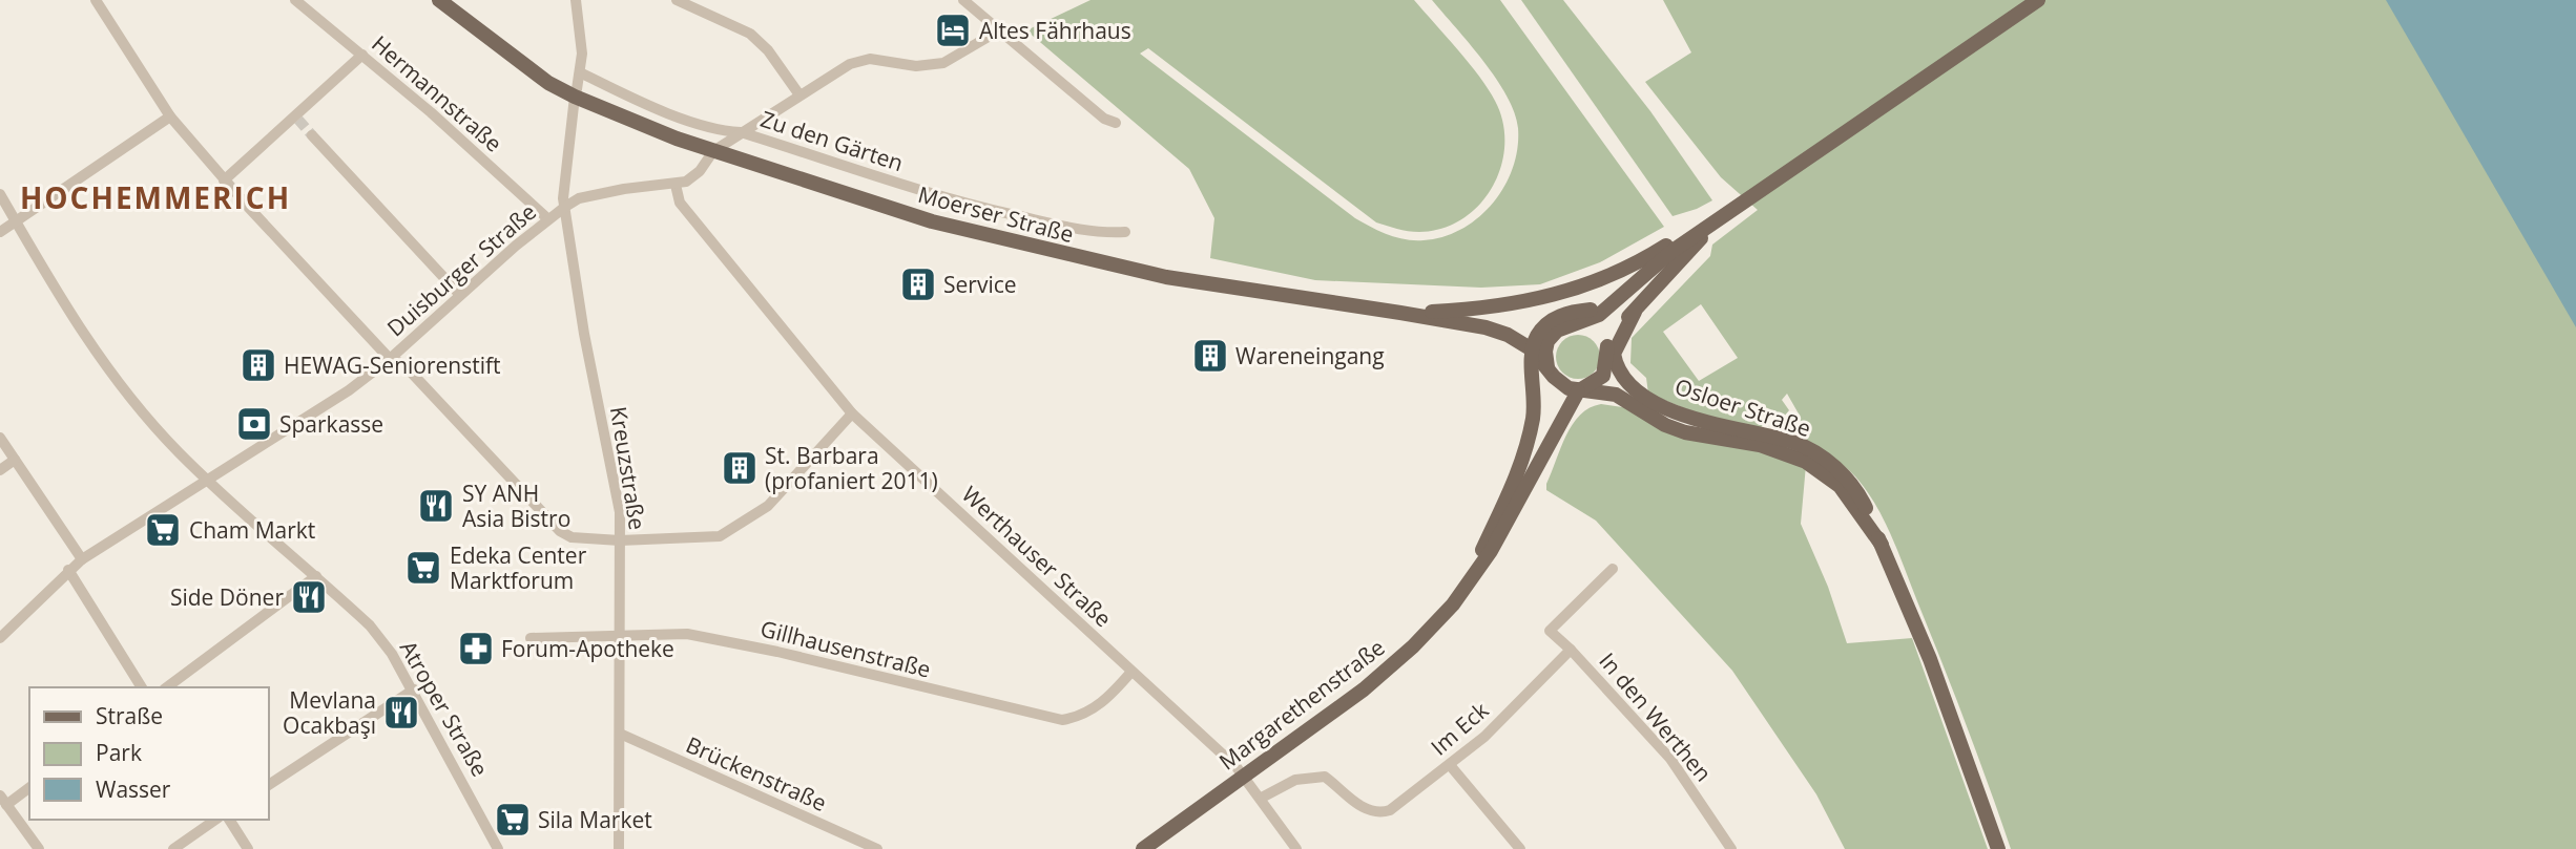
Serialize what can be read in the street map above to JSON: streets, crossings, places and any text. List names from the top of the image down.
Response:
{
  "streets": {
    "main road": ["Moerser Straße", "Osloer Straße", "Margarethenstraße"],
    "street": [
      "Hermannstraße",
      "Zu den Gärten",
      "Duisburger Straße",
      "Kreuzstraße",
      "Werthauser Straße",
      "Gillhausenstraße",
      "Atroper Straße",
      "In den Werthen",
      "Im Eck",
      "Brückenstraße"
    ]
  },
  "crossings": [
    ["Hermannstraße", "Duisburger Straße"],
    ["Moerser Straße", "Kreuzstraße"],
    ["Moerser Straße", "Margarethenstraße"],
    ["Duisburger Straße", "Kreuzstraße"],
    ["Duisburger Straße", "Werthauser Straße"],
    ["Duisburger Straße", "Atroper Straße"],
    ["Osloer Straße", "Margarethenstraße"],
    ["Kreuzstraße", "Gillhausenstraße"],
    ["Kreuzstraße", "Brückenstraße"],
    ["Werthauser Straße", "Gillhausenstraße"],
    ["Werthauser Straße", "Margarethenstraße"],
    ["Werthauser Straße", "Im Eck"],
    ["In den Werthen", "Im Eck"]
  ],
  "districts": ["HOCHEMMERICH"],
  "places": {
    "hotel": ["Altes Fährhaus"],
    "building": [
      "Service",
      "Wareneingang",
      "HEWAG-Seniorenstift",
      "St. Barbara (profaniert 2011)"
    ],
    "bank": ["Sparkasse"],
    "restaurant": ["SY ANH Asia Bistro", "Side Döner", "Mevlana Ocakbaşı"],
    "supermarket": ["Cham Markt", "Edeka Center Marktforum", "Sila Market"],
    "pharmacy": ["Forum-Apotheke"]
  },
  "legend": ["Straße", "Park", "Wasser"]
}
